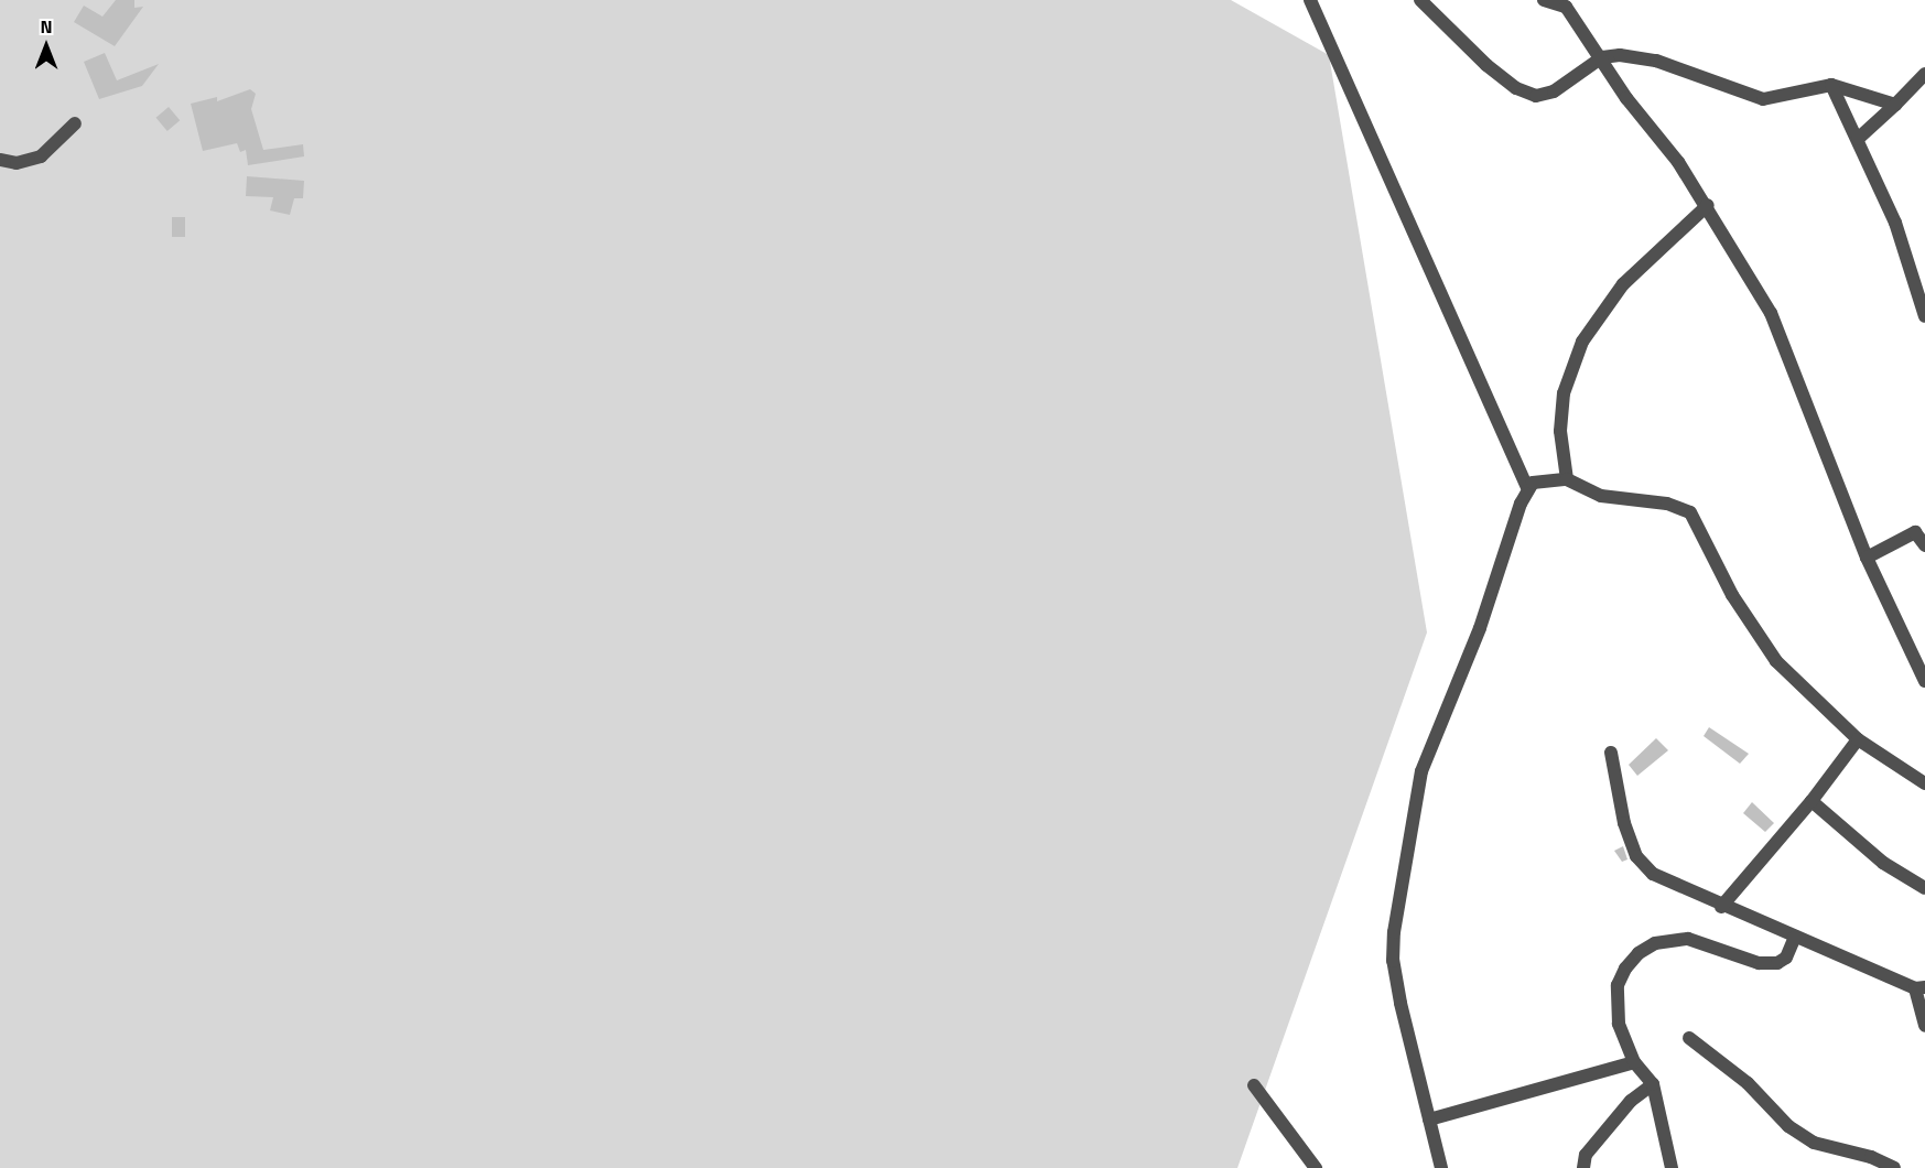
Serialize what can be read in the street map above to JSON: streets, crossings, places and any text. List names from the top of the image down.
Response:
{
  "north": "top"
}
